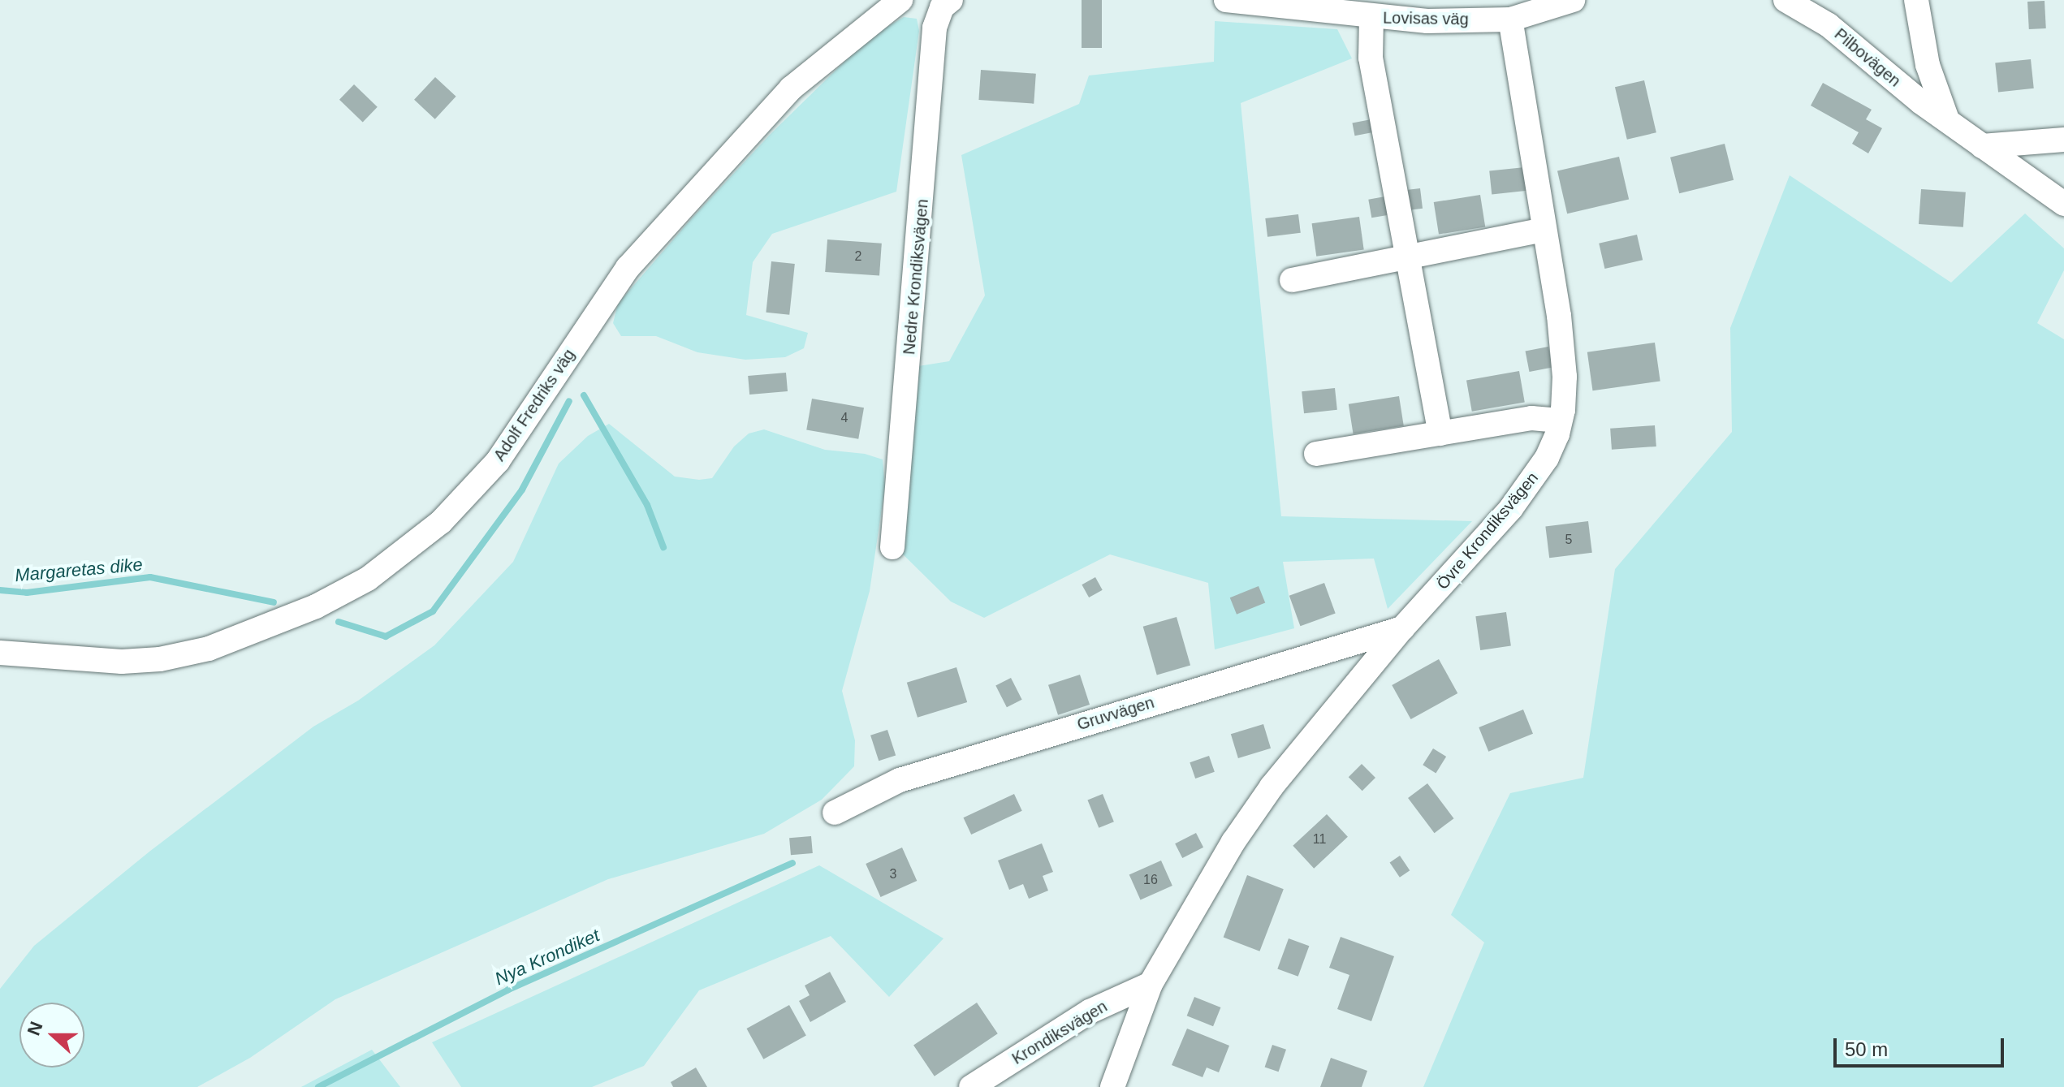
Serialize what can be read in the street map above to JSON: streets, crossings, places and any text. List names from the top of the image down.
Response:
{
  "streets": {
    "street": [
      "Lovisas väg",
      "Pilbovägen",
      "Nedre Krondiksvägen",
      "Adolf Fredriks väg",
      "Övre Krondiksvägen",
      "Gruvvägen",
      "Krondiksvägen"
    ]
  },
  "crossings": [
    ["Lovisas väg", "Övre Krondiksvägen"],
    ["Övre Krondiksvägen", "Gruvvägen"],
    ["Övre Krondiksvägen", "Krondiksvägen"]
  ],
  "water": ["Margaretas dike", "Nya Krondiket"],
  "house_numbers": [
    "2",
    "4",
    "5",
    "11",
    "3",
    "16"
  ],
  "scale_bar": "50 m",
  "north": "left"
}
